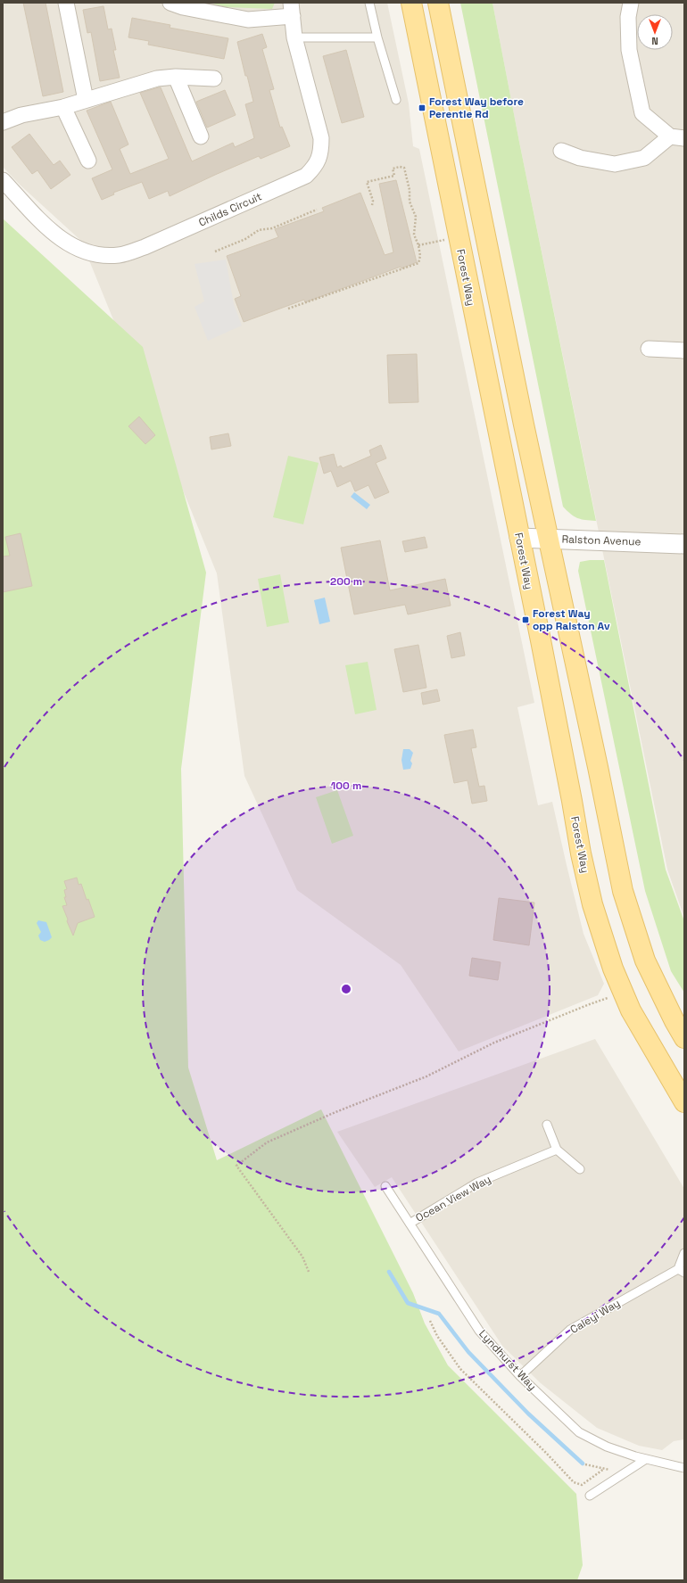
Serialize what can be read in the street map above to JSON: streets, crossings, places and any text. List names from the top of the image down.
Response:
{
  "streets": {
    "main road": ["Forest Way"],
    "street": ["Childs Circuit", "Ralston Avenue"],
    "lane": ["Ocean View Way", "Caleyi Way", "Lyndhurst Way"]
  },
  "crossings": [
    ["Forest Way", "Ralston Avenue"],
    ["Ocean View Way", "Lyndhurst Way"],
    ["Caleyi Way", "Lyndhurst Way"]
  ],
  "places": {
    "transit": ["Forest Way before Perentie Rd", "Forest Way opp Ralston Av"]
  },
  "north": "bottom",
  "rings": ["200 m", "100 m"]
}
